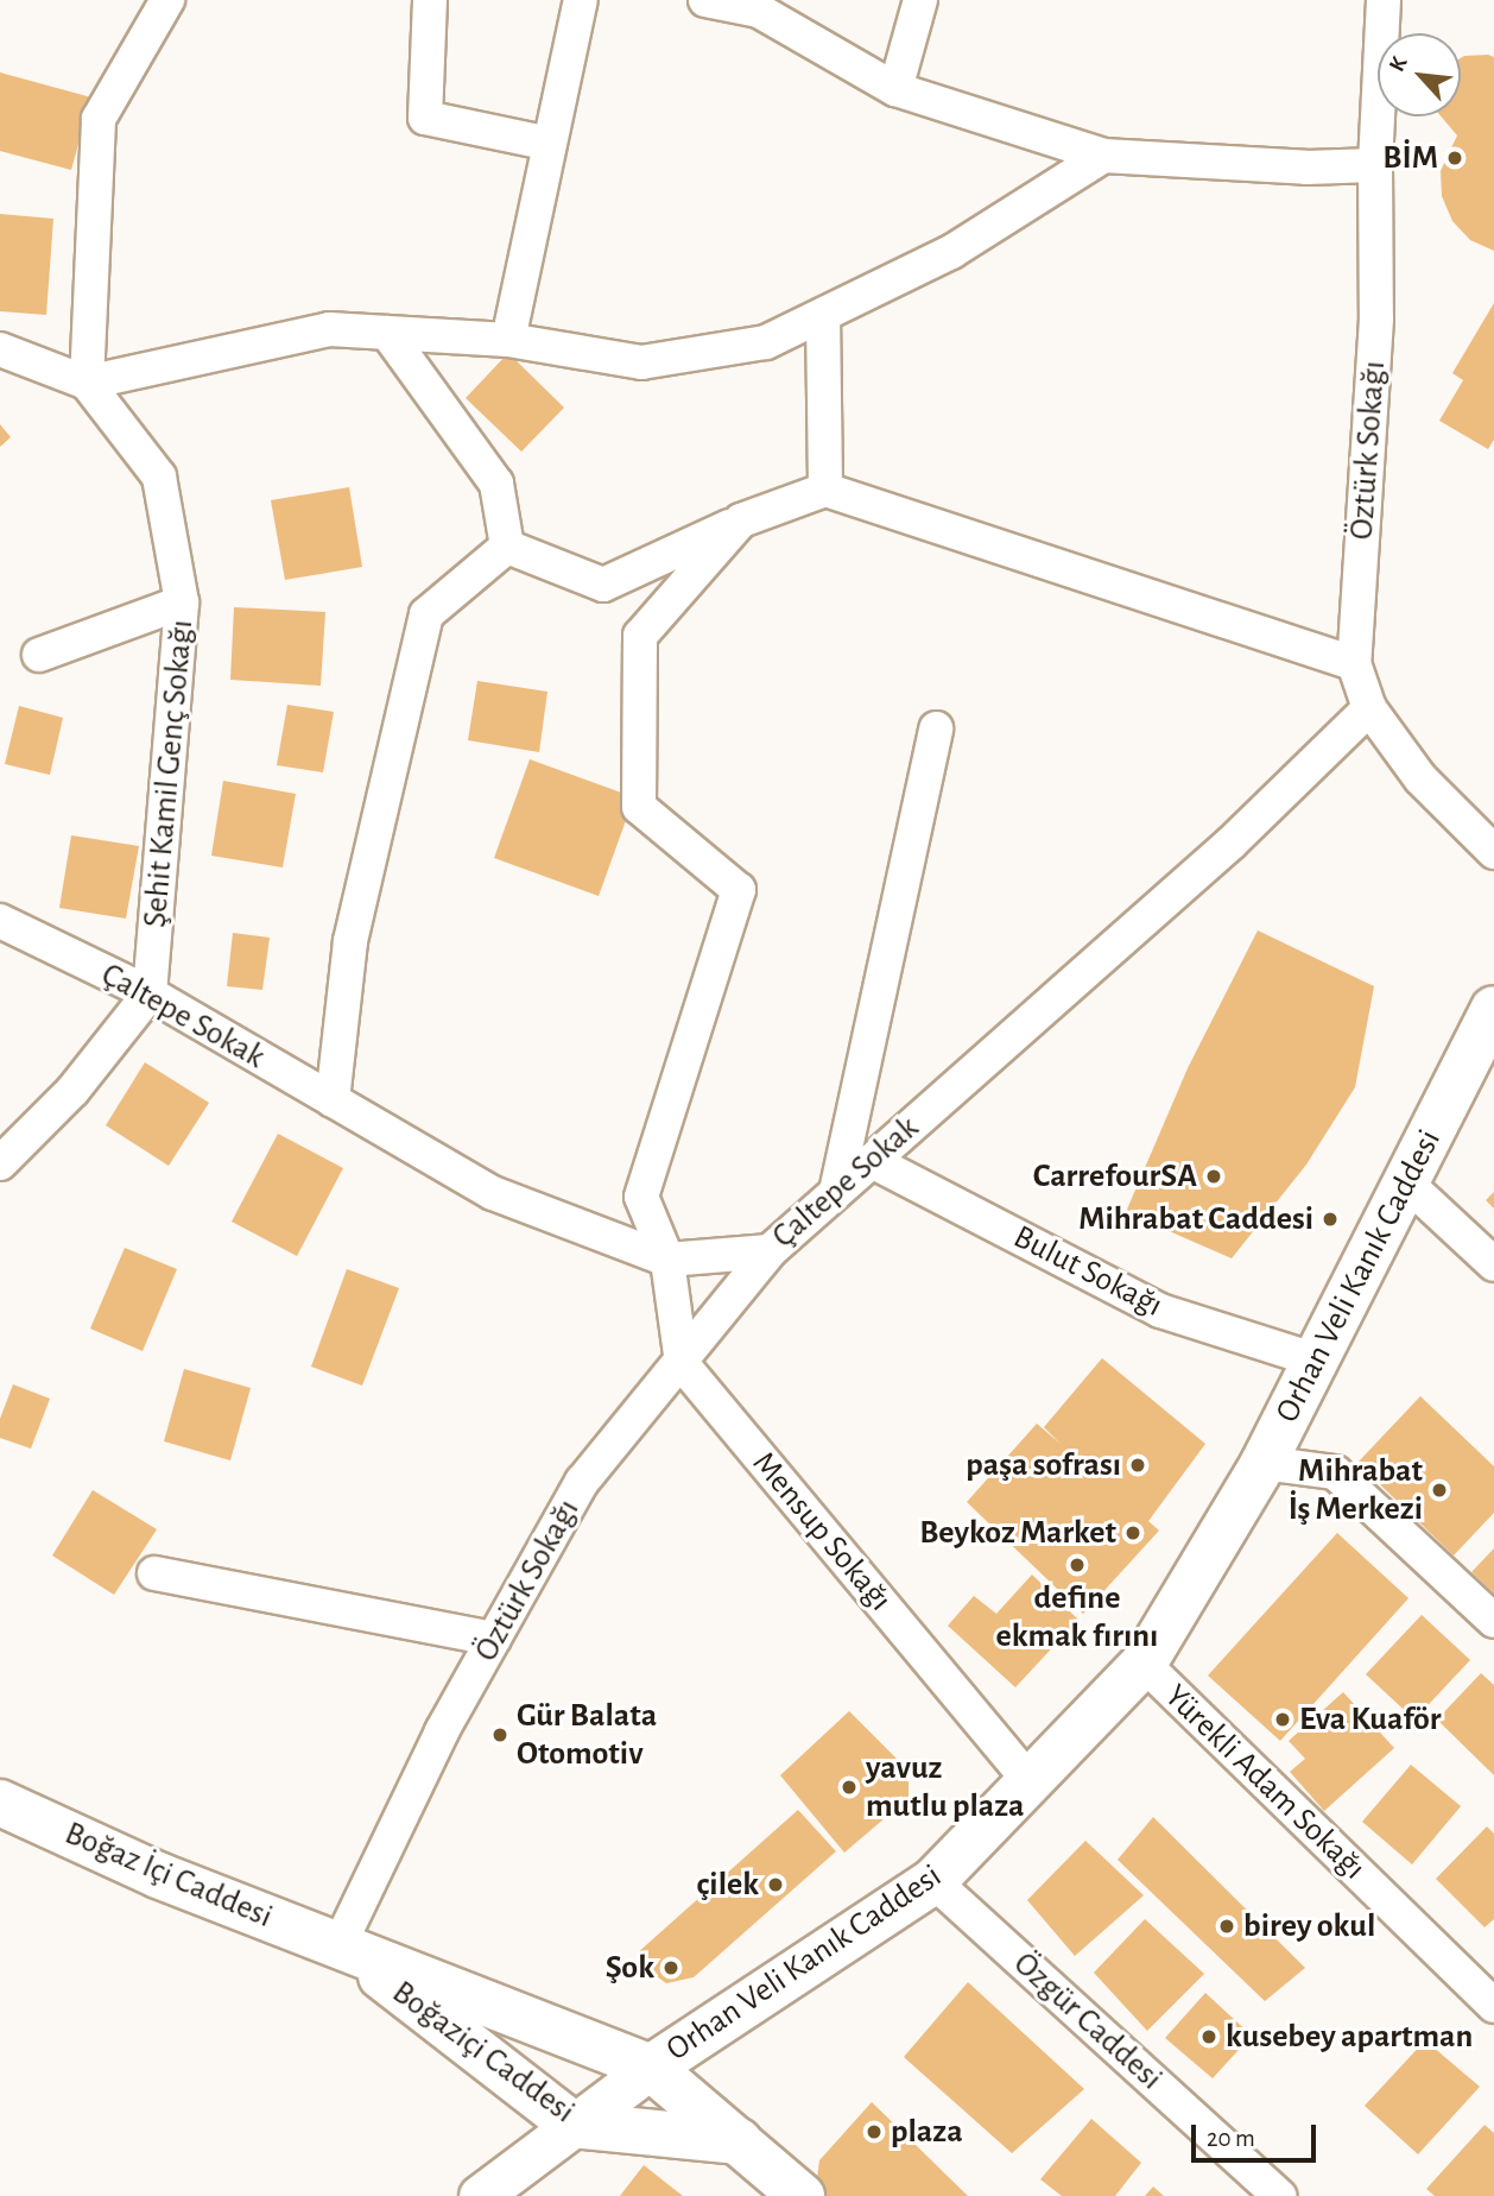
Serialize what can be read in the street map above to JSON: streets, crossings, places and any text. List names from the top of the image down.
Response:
{
  "streets": {
    "main road": ["Orhan Veli Kanık Caddesi", "Boğaz İçi Caddesi", "Boğaziçi Caddesi"],
    "street": [
      "Öztürk Sokağı",
      "Şehit Kamil Genç Sokağı",
      "Çaltepe Sokak",
      "Bulut Sokağı",
      "Mensup Sokağı",
      "Yürekli Adam Sokağı",
      "Özgür Caddesi"
    ]
  },
  "crossings": [
    ["Öztürk Sokağı", "Çaltepe Sokak"],
    ["Öztürk Sokağı", "Mensup Sokağı"],
    ["Öztürk Sokağı", "Boğaz İçi Caddesi"],
    ["Öztürk Sokağı", "Boğaziçi Caddesi"],
    ["Şehit Kamil Genç Sokağı", "Çaltepe Sokak"],
    ["Çaltepe Sokak", "Bulut Sokağı"],
    ["Bulut Sokağı", "Orhan Veli Kanık Caddesi"],
    ["Orhan Veli Kanık Caddesi", "Mensup Sokağı"],
    ["Orhan Veli Kanık Caddesi", "Yürekli Adam Sokağı"],
    ["Orhan Veli Kanık Caddesi", "Boğaz İçi Caddesi"],
    ["Orhan Veli Kanık Caddesi", "Özgür Caddesi"],
    ["Orhan Veli Kanık Caddesi", "Boğaziçi Caddesi"],
    ["Boğaz İçi Caddesi", "Boğaziçi Caddesi"]
  ],
  "places": [
    "BİM",
    "CarrefourSA",
    "Mihrabat Caddesi",
    "paşa sofrası",
    "Mihrabat İş Merkezi",
    "Beykoz Market",
    "define ekmak fırını",
    "Eva Kuaför",
    "Gür Balata Otomotiv",
    "yavuz mutlu plaza",
    "çilek",
    "birey okul",
    "Şok",
    "kusebey apartman",
    "plaza"
  ],
  "scale_bar": "20 m",
  "north": "top left"
}
